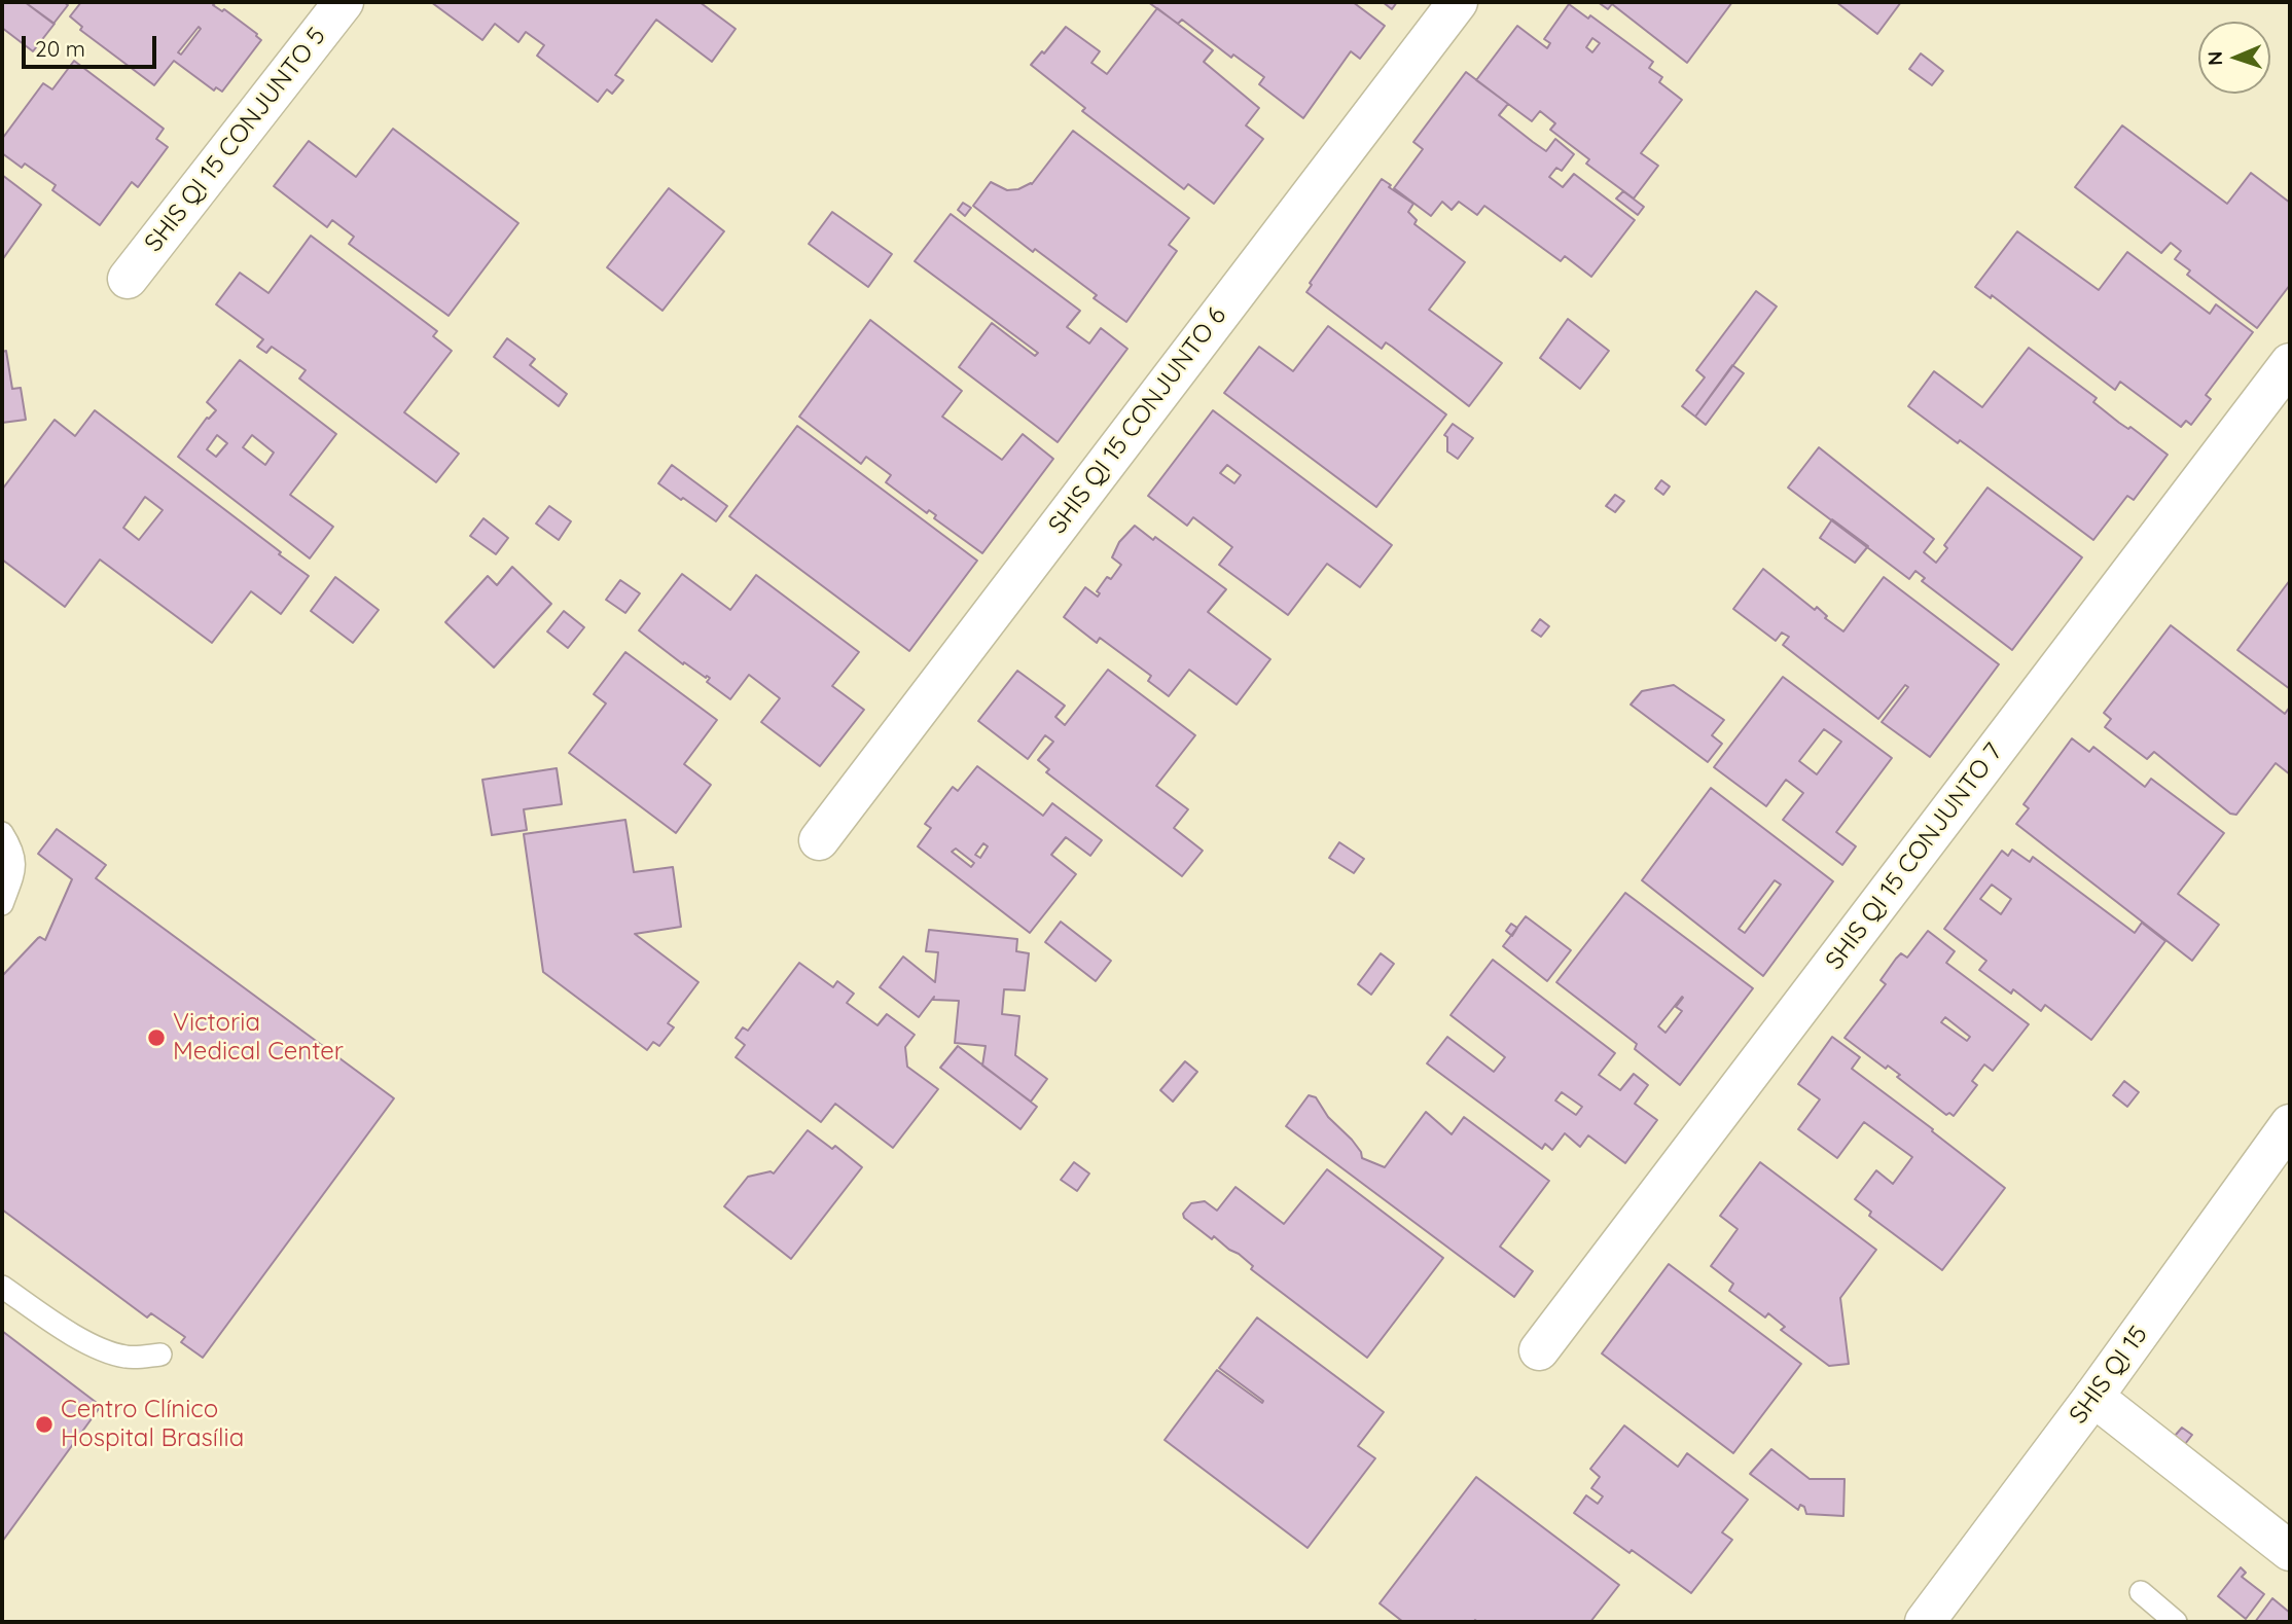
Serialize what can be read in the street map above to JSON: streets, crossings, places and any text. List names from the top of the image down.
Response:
{
  "streets": {
    "street": [
      "SHIS QI 15 CONJUNTO 5",
      "SHIS QI 15 CONJUNTO 6",
      "SHIS QI 15 CONJUNTO 7",
      "SHIS QI 15"
    ]
  },
  "places": ["Victoria Medical Center", "Centro Clínico Hospital Brasília"],
  "scale_bar": "20 m",
  "north": "left"
}
